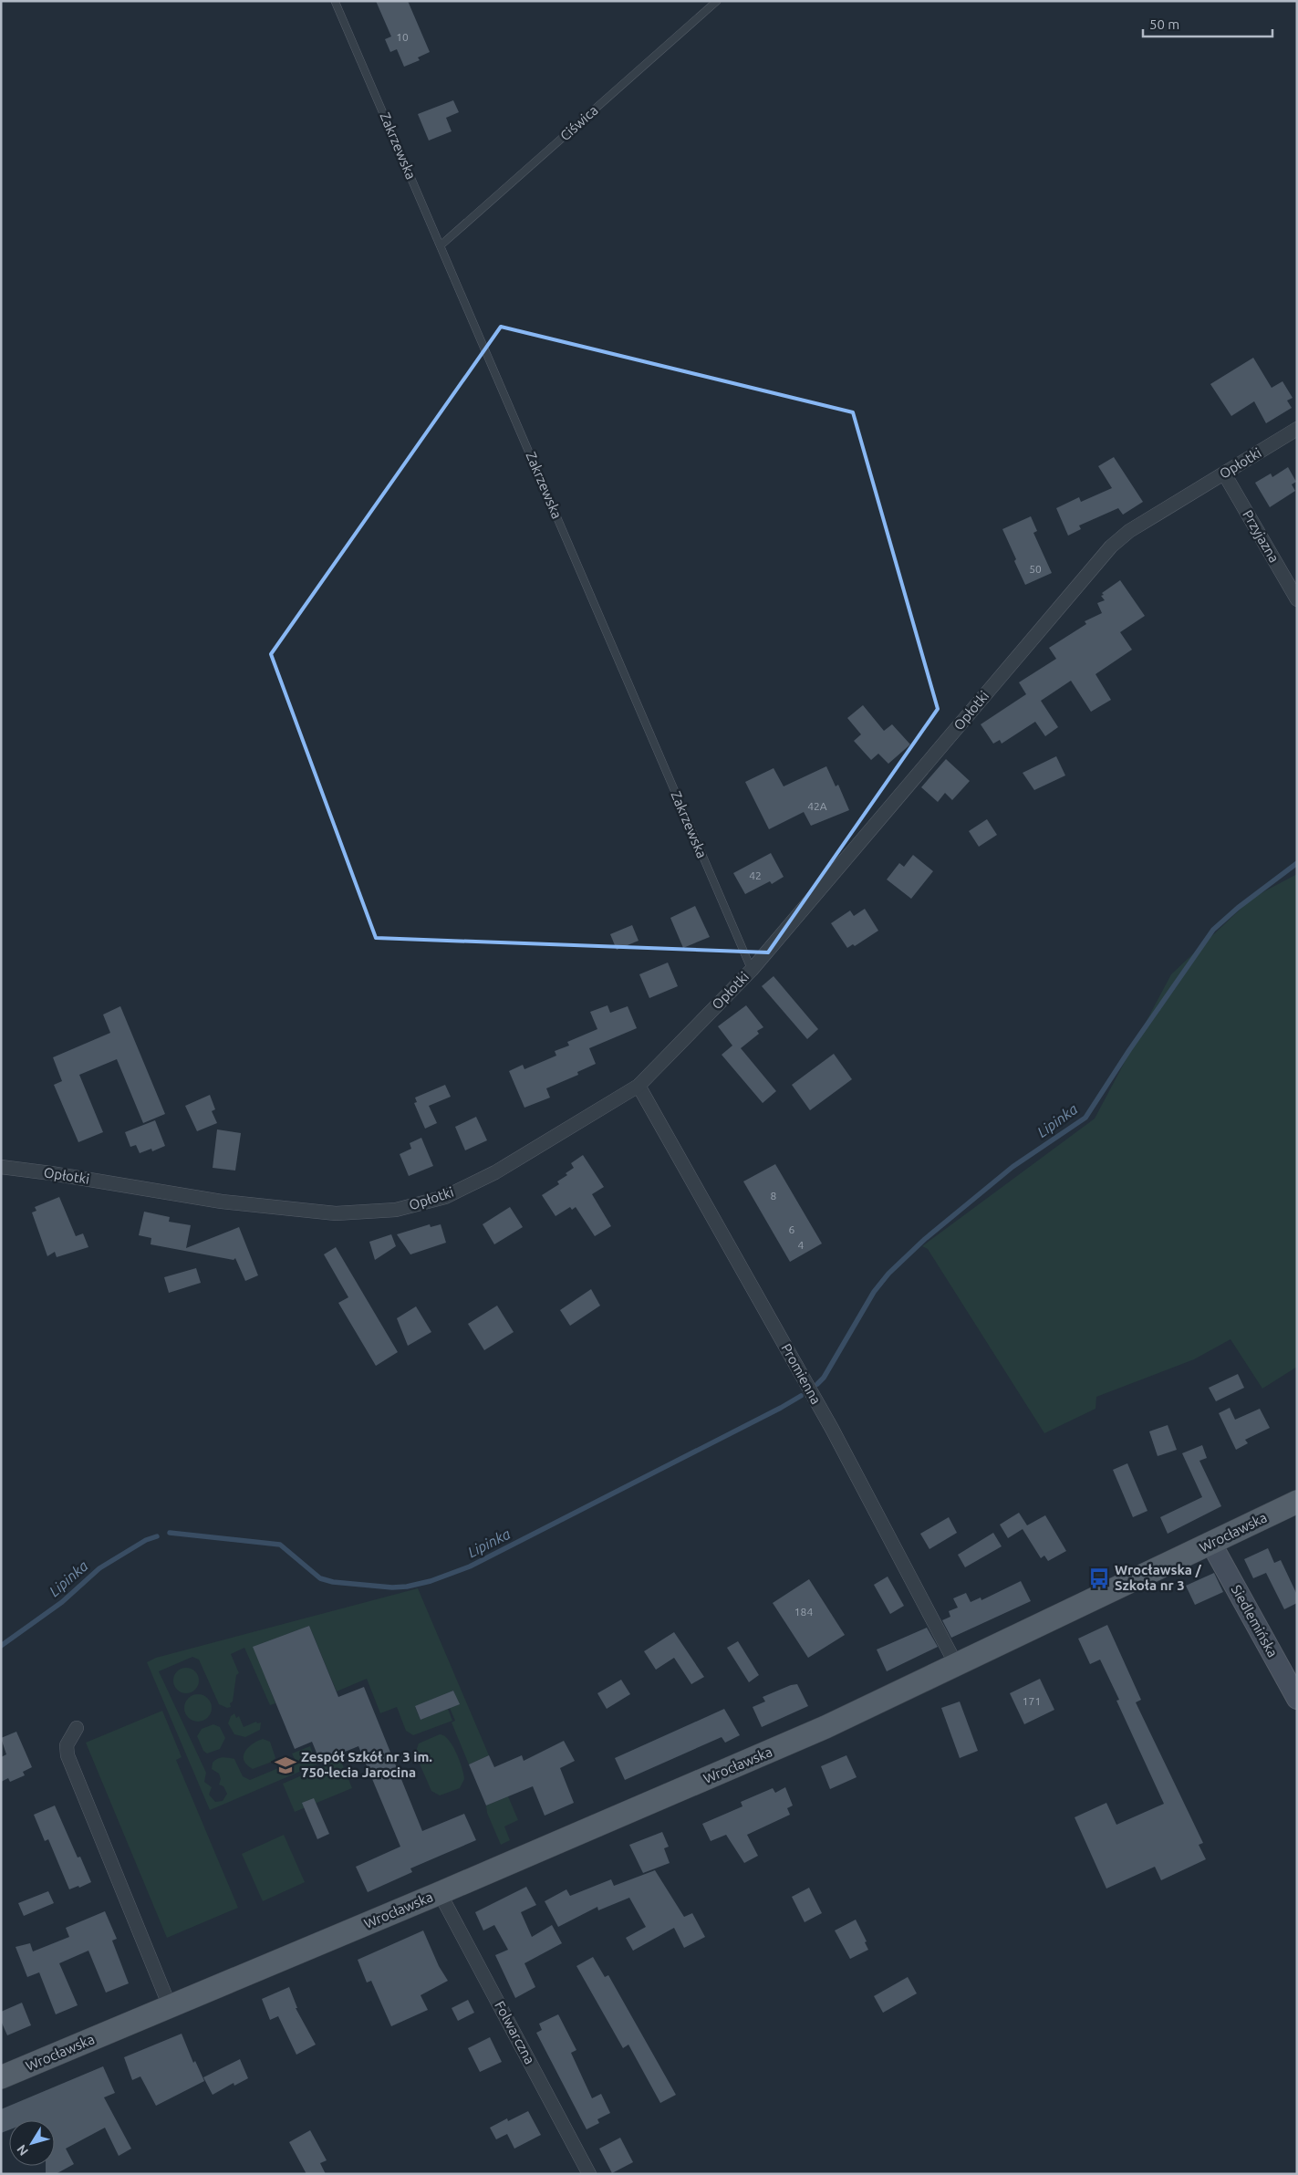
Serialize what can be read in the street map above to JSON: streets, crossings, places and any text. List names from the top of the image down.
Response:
{
  "streets": {
    "main road": ["Wrocławska"],
    "street": [
      "Opłotki",
      "Przyjazna",
      "Promienna",
      "Siedlemińska",
      "Folwarczna"
    ],
    "lane": ["Ciświca", "Zakrzewska"]
  },
  "crossings": [
    ["Ciświca", "Zakrzewska"],
    ["Zakrzewska", "Opłotki"],
    ["Opłotki", "Przyjazna"],
    ["Opłotki", "Promienna"],
    ["Promienna", "Wrocławska"],
    ["Wrocławska", "Siedlemińska"],
    ["Wrocławska", "Folwarczna"]
  ],
  "water": ["Lipinka"],
  "places": {
    "bus stop": ["Wrocławska / Szkoła nr 3"],
    "school or university": ["Zespół Szkół nr 3 im. 750-lecia Jarocina"]
  },
  "house_numbers": [
    "10",
    "50",
    "42A",
    "42",
    "8",
    "6",
    "4",
    "184",
    "171"
  ],
  "scale_bar": "50 m",
  "north": "bottom left"
}
